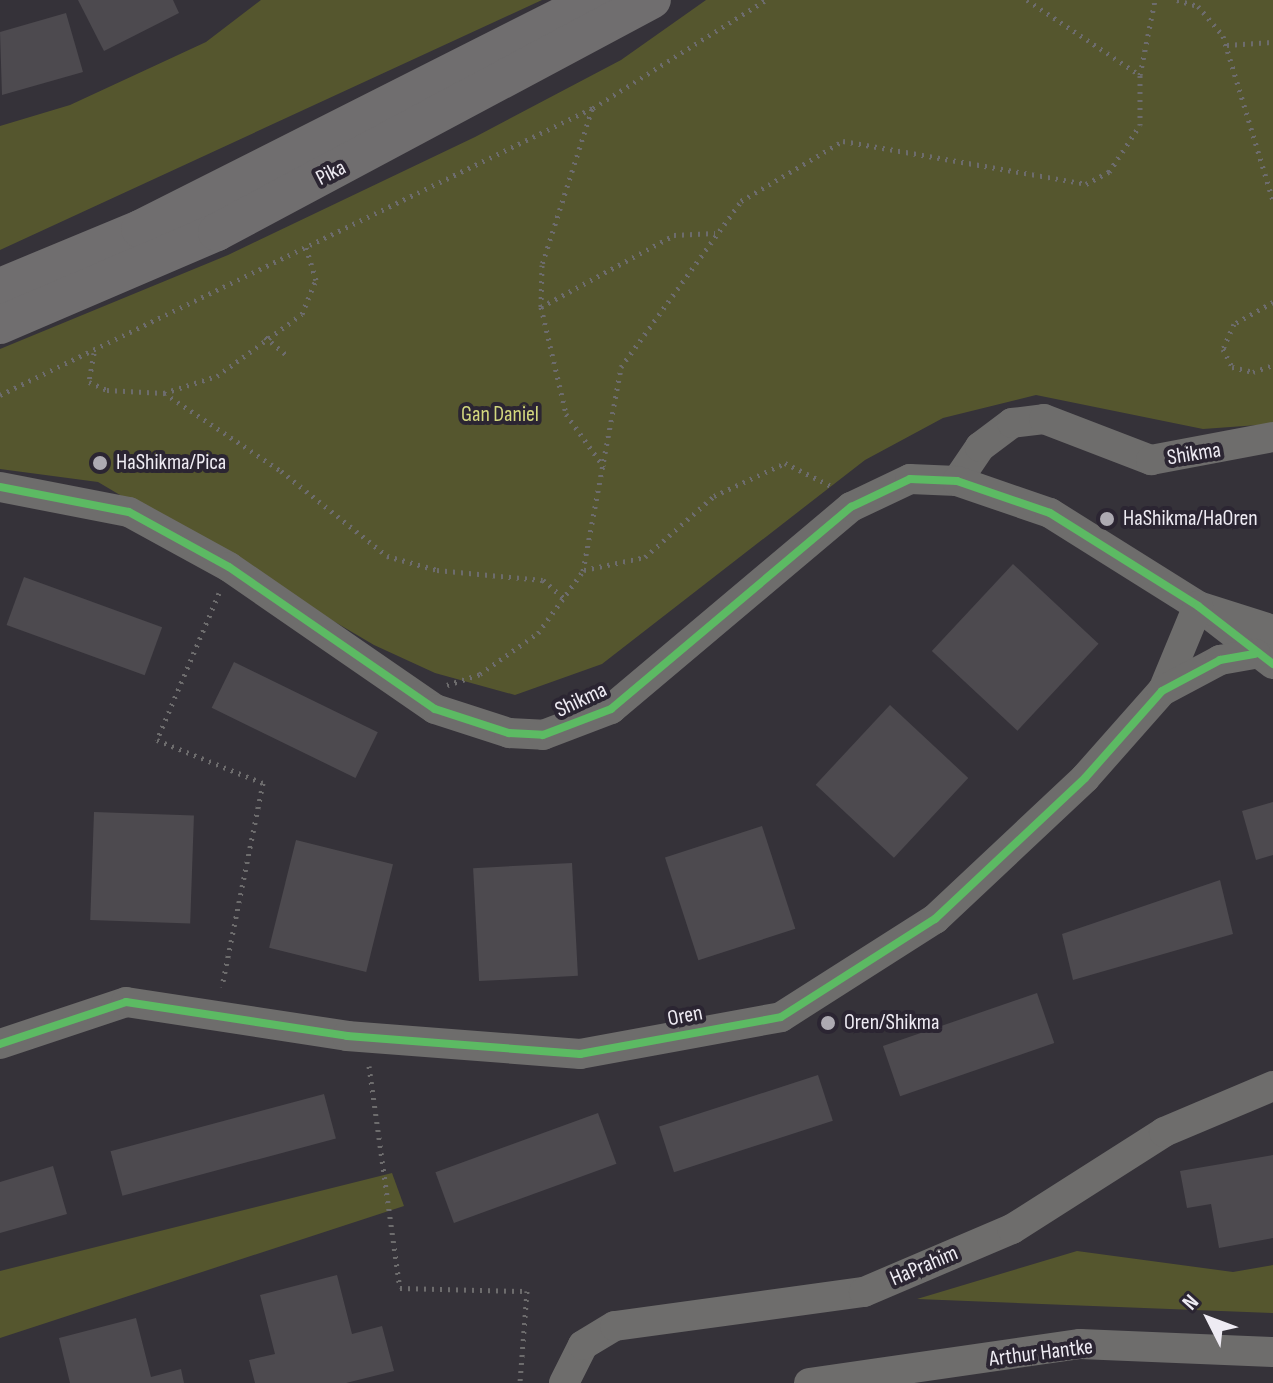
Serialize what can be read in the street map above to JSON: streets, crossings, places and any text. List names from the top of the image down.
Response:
{
  "streets": {
    "main road": ["Pika"],
    "street": [
      "Shikma",
      "Oren",
      "HaPrahim",
      "Arthur Hantke"
    ]
  },
  "crossings": [
    ["Shikma", "Oren"]
  ],
  "parks": ["Gan Daniel"],
  "places": ["HaShikma/Pica", "HaShikma/HaOren", "Oren/Shikma"],
  "north": "top left"
}
